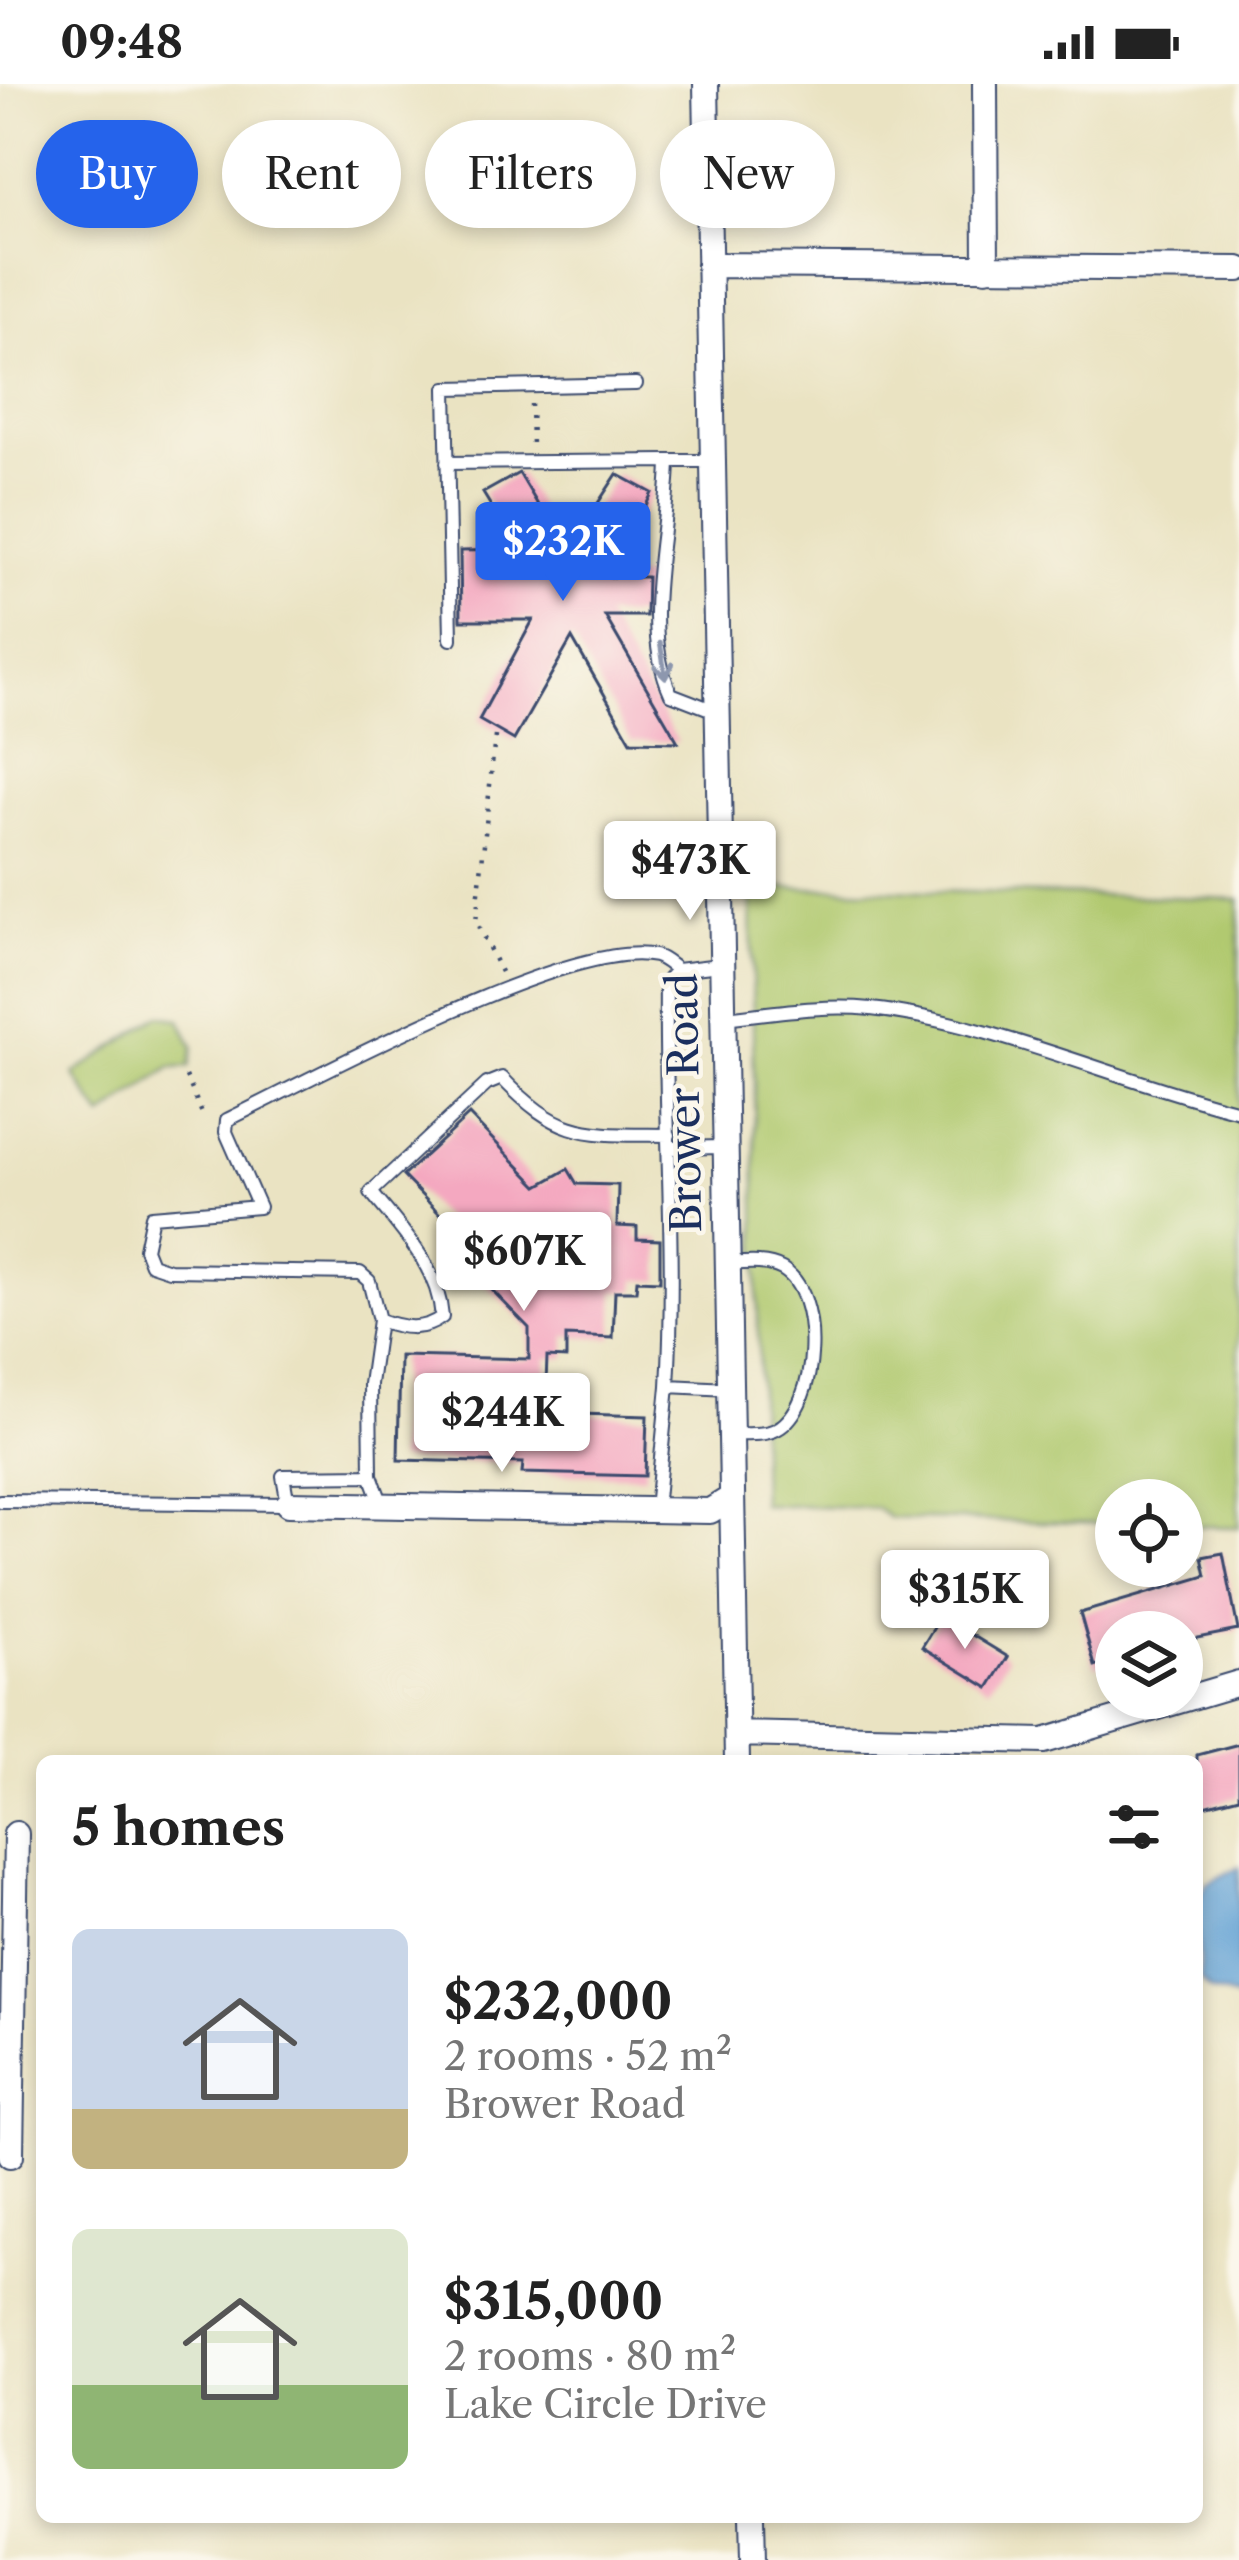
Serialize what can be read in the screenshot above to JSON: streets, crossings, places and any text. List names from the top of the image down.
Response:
{
  "streets": {
    "street": ["Brower Road"]
  },
  "page": {
    "status": "09:48",
    "chip": [
      "Buy",
      "Rent",
      "Filters",
      "New"
    ],
    "price": [
      "$232K",
      "$473K",
      "$607K",
      "$244K",
      "$315K"
    ],
    "heading": "5 homes",
    "list": [
      {
        "name": "$232,000",
        "note": "2 rooms · 52 m² · Brower Road"
      },
      {
        "name": "$315,000",
        "note": "2 rooms · 80 m² · Lake Circle Drive"
      }
    ]
  }
}
